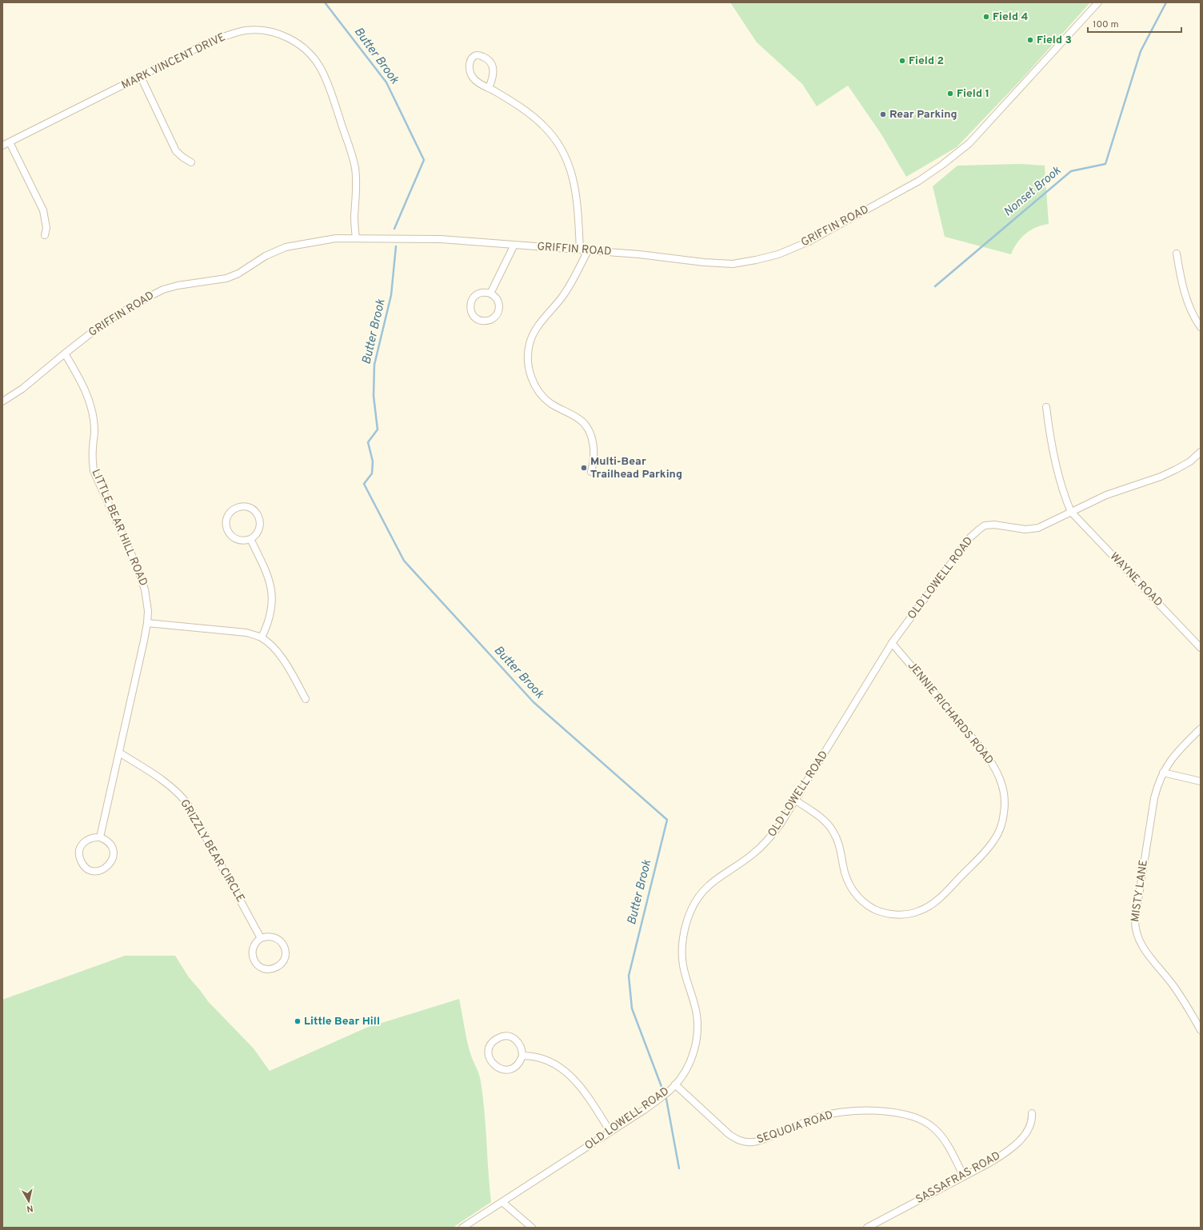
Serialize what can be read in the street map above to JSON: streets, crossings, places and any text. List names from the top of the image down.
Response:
{
  "streets": {
    "street": [
      "MARK VINCENT DRIVE",
      "GRIFFIN ROAD",
      "LITTLE BEAR HILL ROAD",
      "OLD LOWELL ROAD",
      "WAYNE ROAD",
      "JENNIE RICHARDS ROAD",
      "GRIZZLY BEAR CIRCLE",
      "MISTY LANE",
      "SEQUOIA ROAD",
      "SASSAFRAS ROAD"
    ]
  },
  "crossings": [
    ["MARK VINCENT DRIVE", "GRIFFIN ROAD"],
    ["GRIFFIN ROAD", "LITTLE BEAR HILL ROAD"],
    ["LITTLE BEAR HILL ROAD", "GRIZZLY BEAR CIRCLE"],
    ["OLD LOWELL ROAD", "WAYNE ROAD"],
    ["OLD LOWELL ROAD", "JENNIE RICHARDS ROAD"],
    ["OLD LOWELL ROAD", "SEQUOIA ROAD"],
    ["SEQUOIA ROAD", "SASSAFRAS ROAD"]
  ],
  "water": ["Butter Brook", "Nonset Brook"],
  "places": [
    "Field 4",
    "Field 3",
    "Field 2",
    "Field 1",
    "Rear Parking",
    "Multi-Bear Trailhead Parking",
    "Little Bear Hill"
  ],
  "scale_bar": "100 m",
  "north": "bottom"
}
